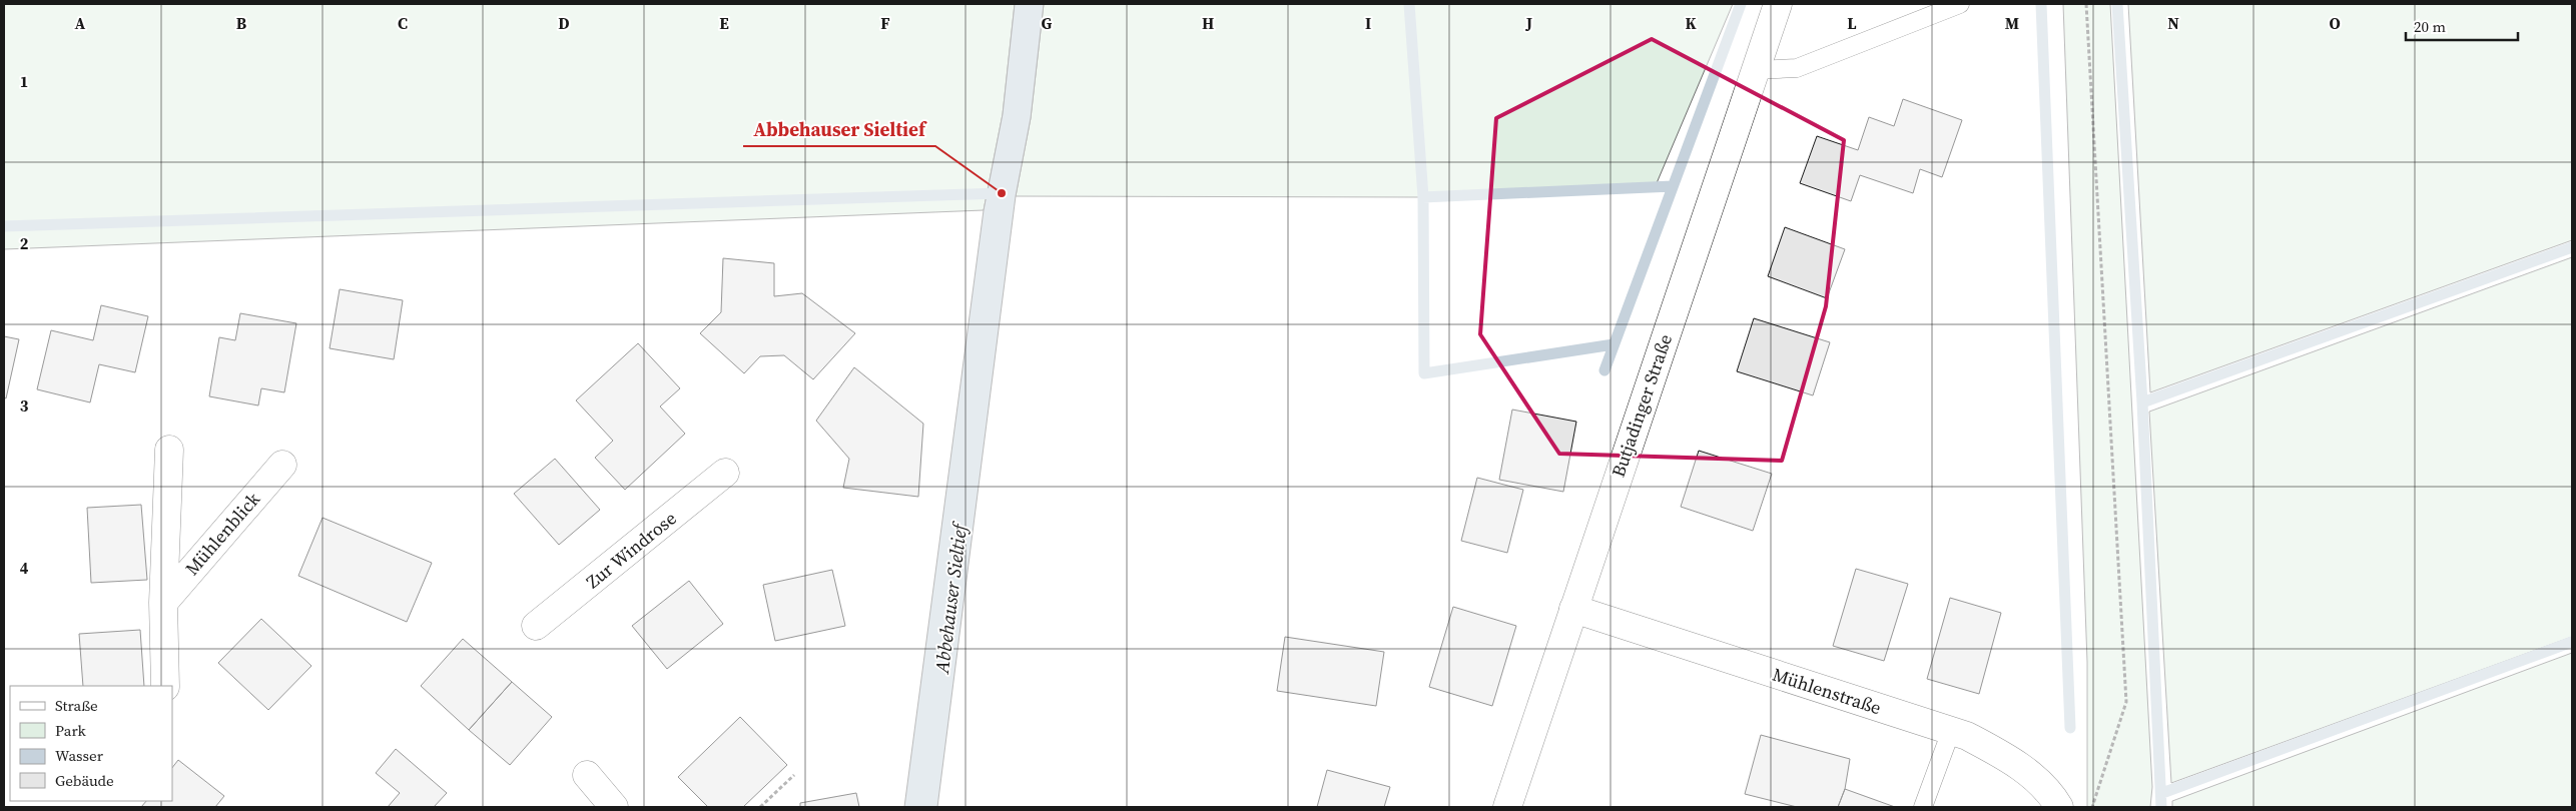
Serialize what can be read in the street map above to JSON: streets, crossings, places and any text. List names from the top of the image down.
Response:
{
  "streets": {
    "street": [
      "Butjadinger Straße",
      "Mühlenblick",
      "Zur Windrose",
      "Mühlenstraße"
    ]
  },
  "crossings": [
    ["Butjadinger Straße", "Mühlenstraße"]
  ],
  "water": ["Abbehauser Sieltief"],
  "places": ["Abbehauser Sieltief"],
  "legend": [
    "Straße",
    "Park",
    "Wasser",
    "Gebäude"
  ],
  "scale_bar": "20 m",
  "grid": {
    "columns": [
      "A",
      "B",
      "C",
      "D",
      "E",
      "F",
      "G",
      "H",
      "I",
      "J",
      "K",
      "L",
      "M",
      "N",
      "O"
    ],
    "rows": [
      "1",
      "2",
      "3",
      "4"
    ]
  }
}
